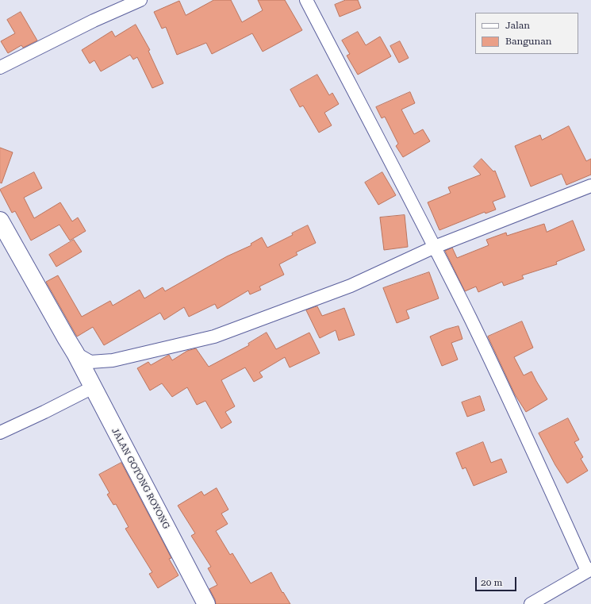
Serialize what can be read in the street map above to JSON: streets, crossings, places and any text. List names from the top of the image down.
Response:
{
  "streets": {
    "street": ["JALAN GOTONG ROYONG"]
  },
  "legend": ["Jalan", "Bangunan"],
  "scale_bar": "20 m"
}
